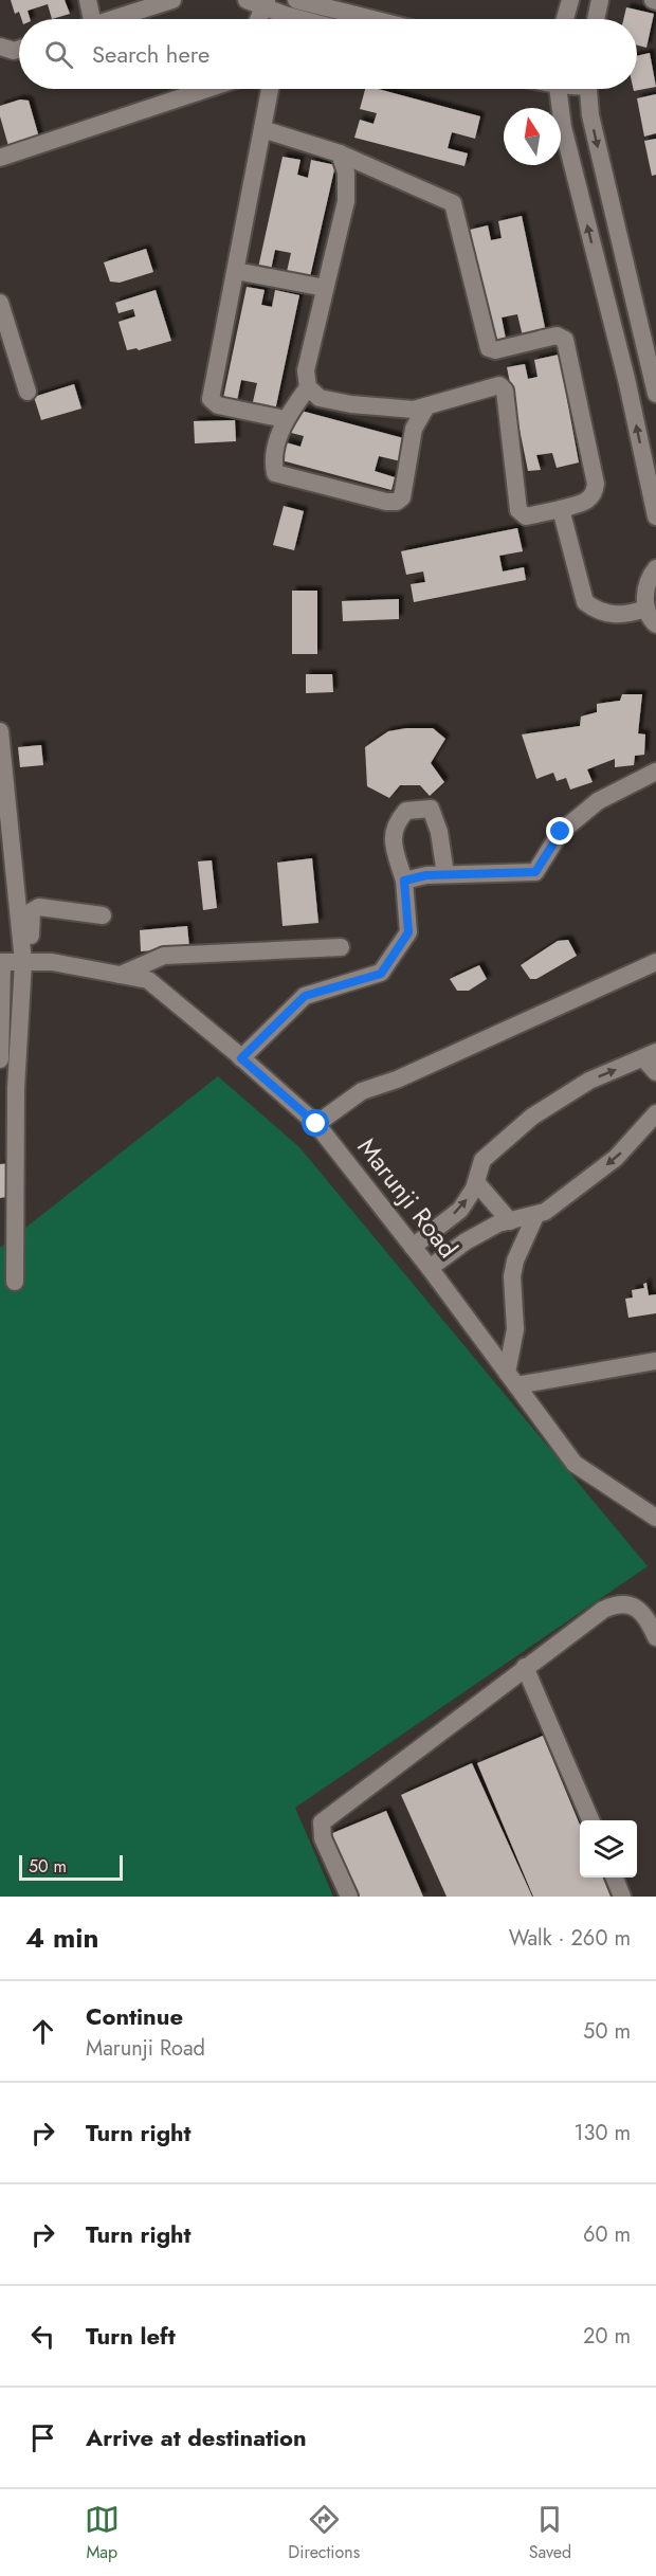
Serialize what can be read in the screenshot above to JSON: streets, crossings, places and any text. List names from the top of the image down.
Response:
{
  "streets": {
    "street": ["Marunji Road"]
  },
  "scale_bar": "50 m",
  "north": "top",
  "page": {
    "search": "Search here",
    "scale": "50 m",
    "heading": ["4 min", "Walk · 260 m"],
    "list": [
      ["Continue", "Marunji Road", "50 m"],
      ["Turn right", "130 m"],
      ["Turn right", "60 m"],
      ["Turn left", "20 m"],
      "Arrive at destination"
    ],
    "nav": ["Map", "Directions", "Saved"]
  }
}
